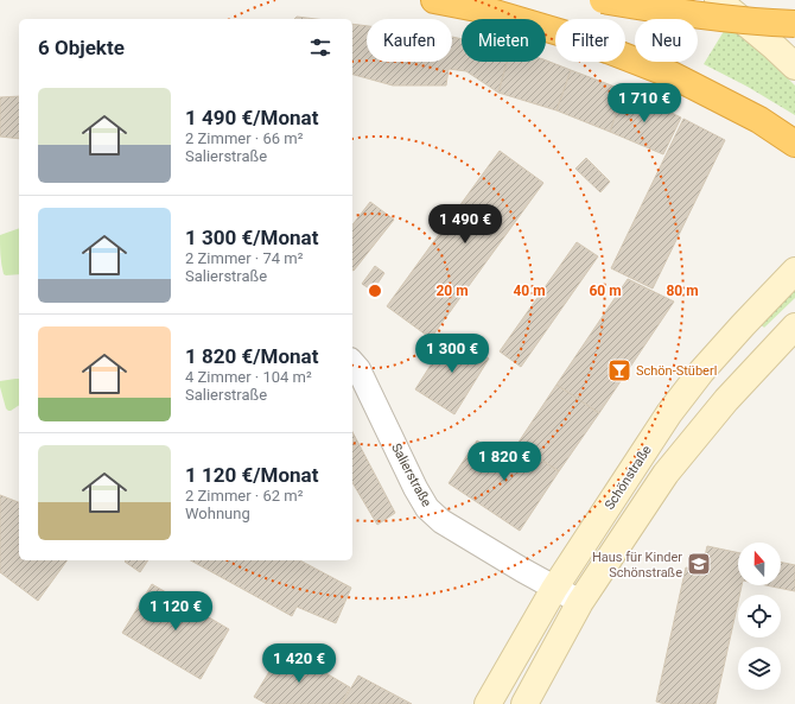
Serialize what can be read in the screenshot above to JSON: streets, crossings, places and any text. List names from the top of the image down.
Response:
{
  "streets": {
    "street": ["Salierstraße", "Schönstraße"]
  },
  "crossings": [
    ["Salierstraße", "Schönstraße"]
  ],
  "places": {
    "bar": ["Schön-Stüberl"],
    "school or university": ["Haus für Kinder Schönstraße"]
  },
  "north": "top",
  "page": {
    "chip": [
      "Kaufen",
      "Mieten",
      "Filter",
      "Neu"
    ],
    "heading": "6 Objekte",
    "list": [
      {
        "name": "1 490 €/Monat",
        "note": "2 Zimmer · 66 m² · Salierstraße"
      },
      {
        "name": "1 300 €/Monat",
        "note": "2 Zimmer · 74 m² · Salierstraße"
      },
      {
        "name": "1 820 €/Monat",
        "note": "4 Zimmer · 104 m² · Salierstraße"
      },
      {
        "name": "1 120 €/Monat",
        "note": "2 Zimmer · 62 m² · Wohnung"
      }
    ],
    "price": [
      "1 710 €",
      "1 490 €",
      "1 300 €",
      "1 820 €",
      "1 120 €",
      "1 420 €"
    ]
  },
  "rings": [
    "20 m",
    "40 m",
    "60 m",
    "80 m"
  ]
}
